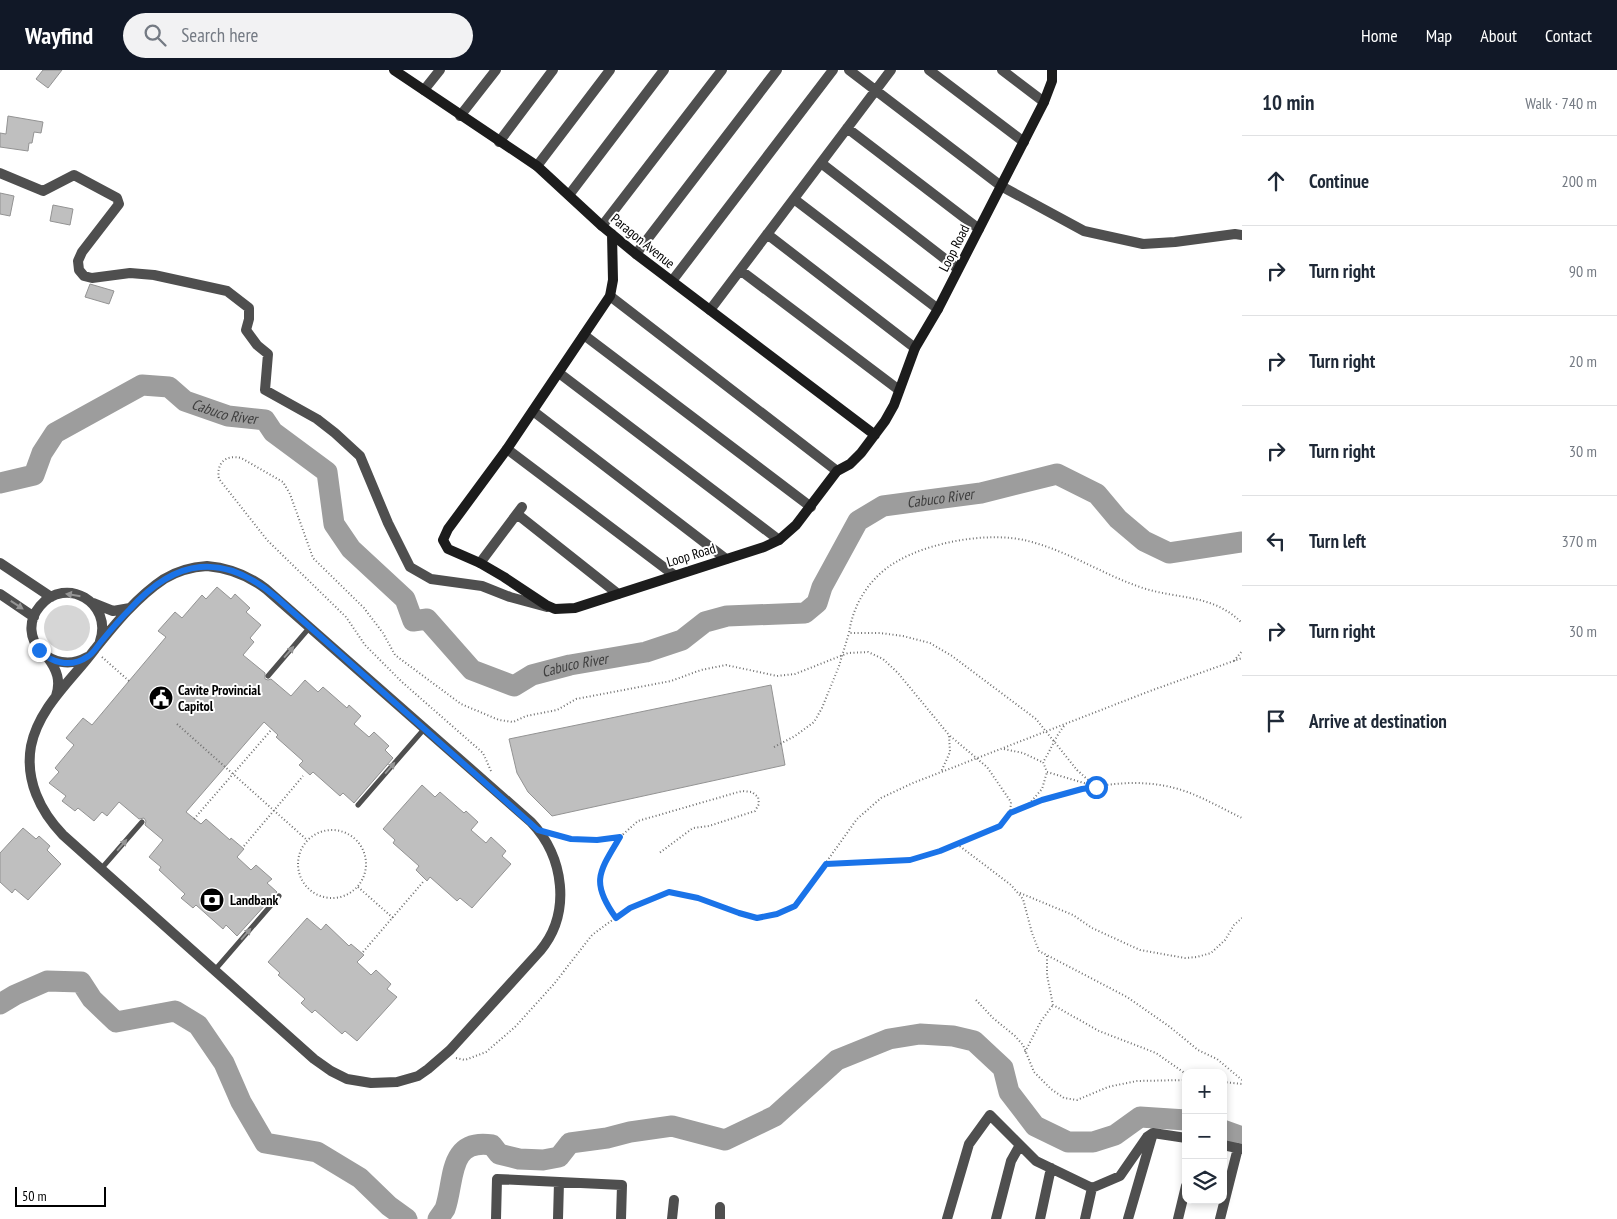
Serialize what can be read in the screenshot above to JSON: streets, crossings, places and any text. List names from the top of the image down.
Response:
{
  "streets": {
    "street": ["Paragon Avenue", "Loop Road"]
  },
  "crossings": [
    ["Paragon Avenue", "Loop Road"]
  ],
  "water": ["Cabuco River"],
  "places": {
    "public building": ["Cavite Provincial Capitol"],
    "bank": ["Landbank"]
  },
  "scale_bar": "50 m",
  "page": {
    "header": "Wayfind",
    "search": "Search here",
    "nav": [
      "Home",
      "Map",
      "About",
      "Contact"
    ],
    "heading": ["10 min", "Walk · 740 m"],
    "list": [
      ["Continue", "200 m"],
      ["Turn right", "90 m"],
      ["Turn right", "20 m"],
      ["Turn right", "30 m"],
      ["Turn left", "370 m"],
      ["Turn right", "30 m"],
      "Arrive at destination"
    ],
    "map_buttons": ["+", "−"],
    "scale": "50 m"
  }
}
